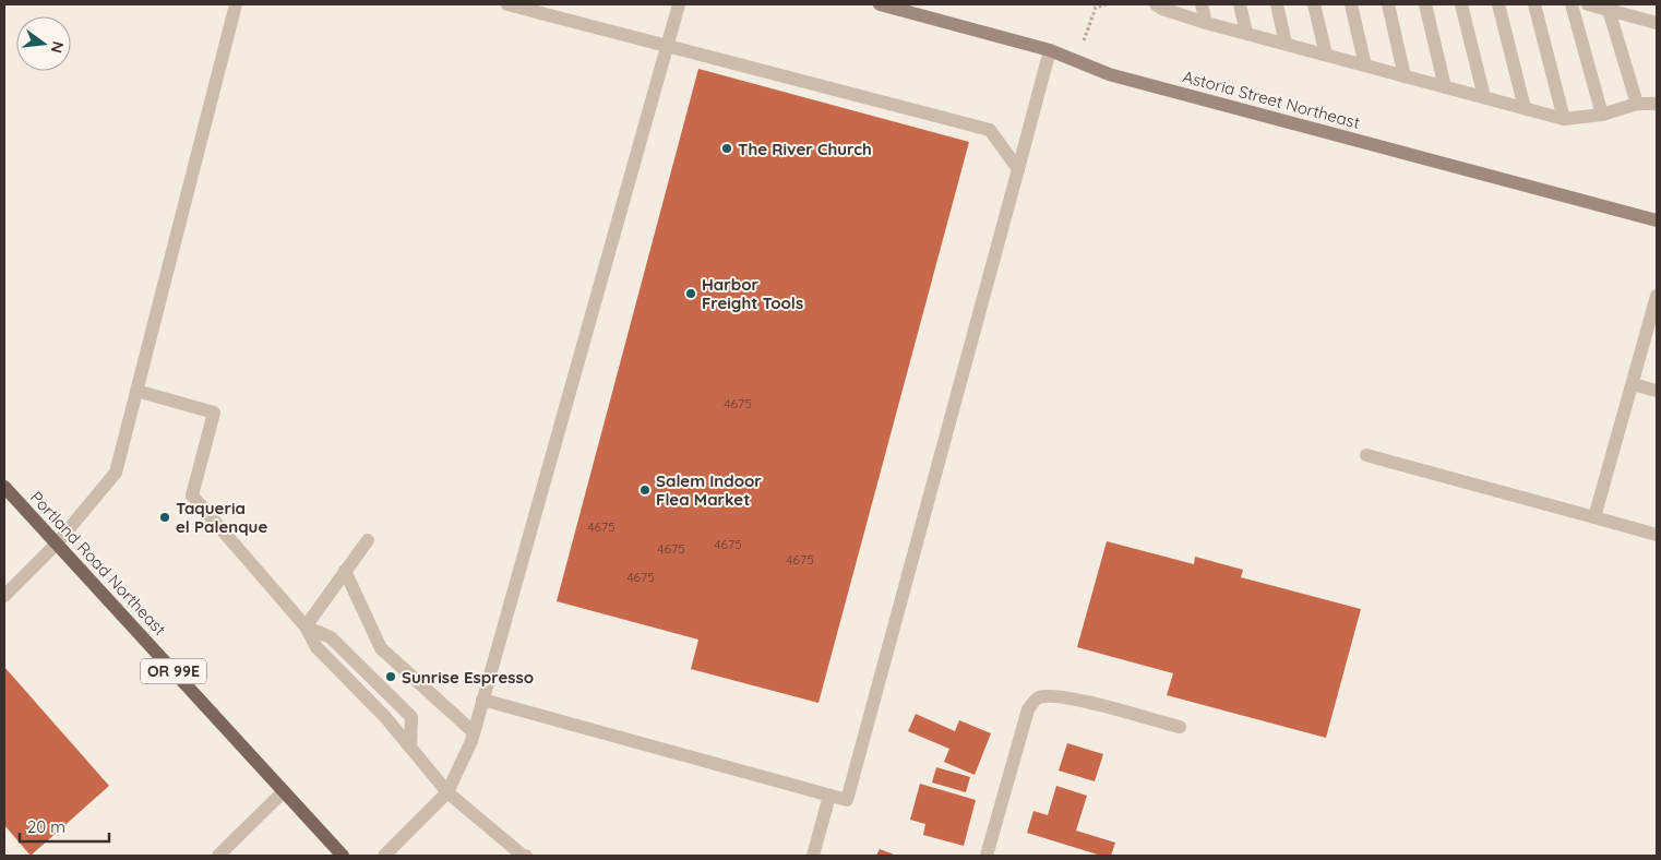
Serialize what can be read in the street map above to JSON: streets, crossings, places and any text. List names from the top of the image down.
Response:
{
  "streets": {
    "main road": ["Portland Road Northeast", "OR 99E"],
    "street": ["Astoria Street Northeast"]
  },
  "places": [
    "The River Church",
    "Harbor Freight Tools",
    "Salem Indoor Flea Market",
    "Taqueria el Palenque",
    "Sunrise Espresso"
  ],
  "house_numbers": [
    "4675",
    "4675",
    "4675",
    "4675",
    "4675",
    "4675"
  ],
  "scale_bar": "20 m",
  "north": "right"
}
